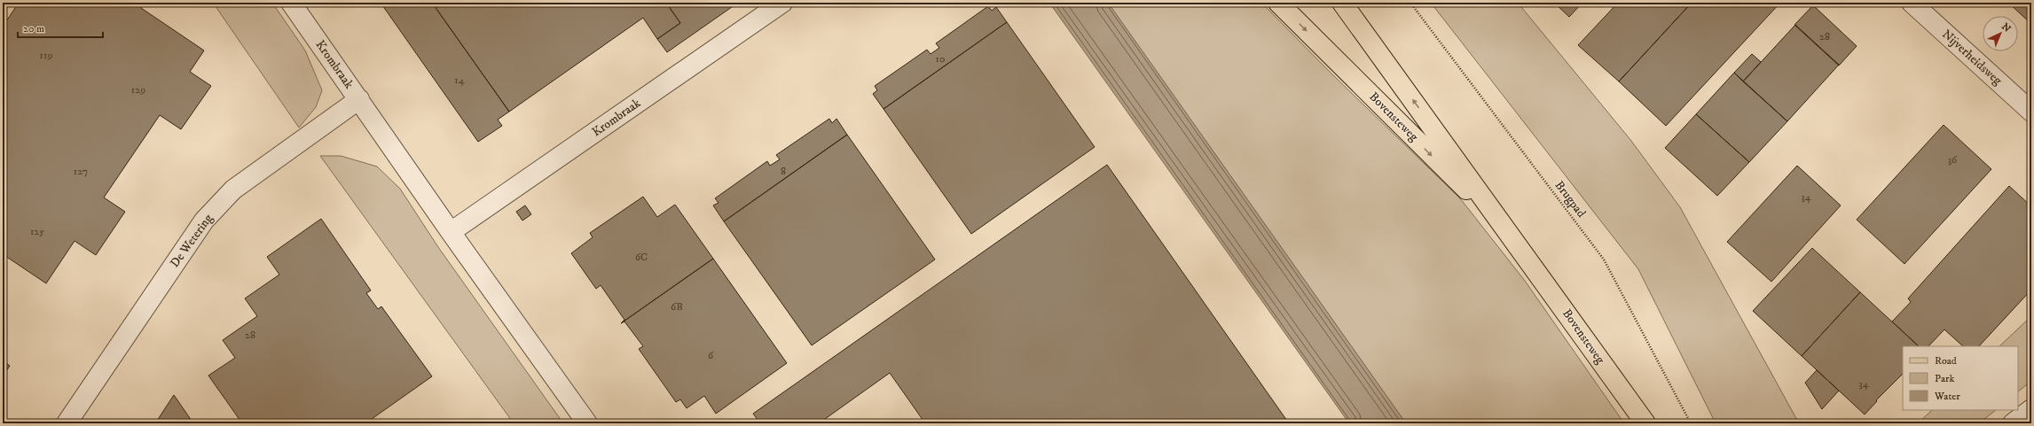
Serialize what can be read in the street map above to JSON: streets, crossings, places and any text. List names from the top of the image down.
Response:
{
  "streets": {
    "main road": ["Bovensteweg"],
    "street": ["Nijverheidsweg", "Krombraak", "De Wetering"],
    "path": ["Brugpad"]
  },
  "crossings": [
    ["Krombraak", "De Wetering"]
  ],
  "house_numbers": [
    "28",
    "119",
    "10",
    "14",
    "129",
    "36",
    "127",
    "8",
    "34",
    "125",
    "6C",
    "6B",
    "28",
    "6",
    "34"
  ],
  "legend": ["Road", "Park", "Water"],
  "scale_bar": "20 m",
  "north": "top right"
}
